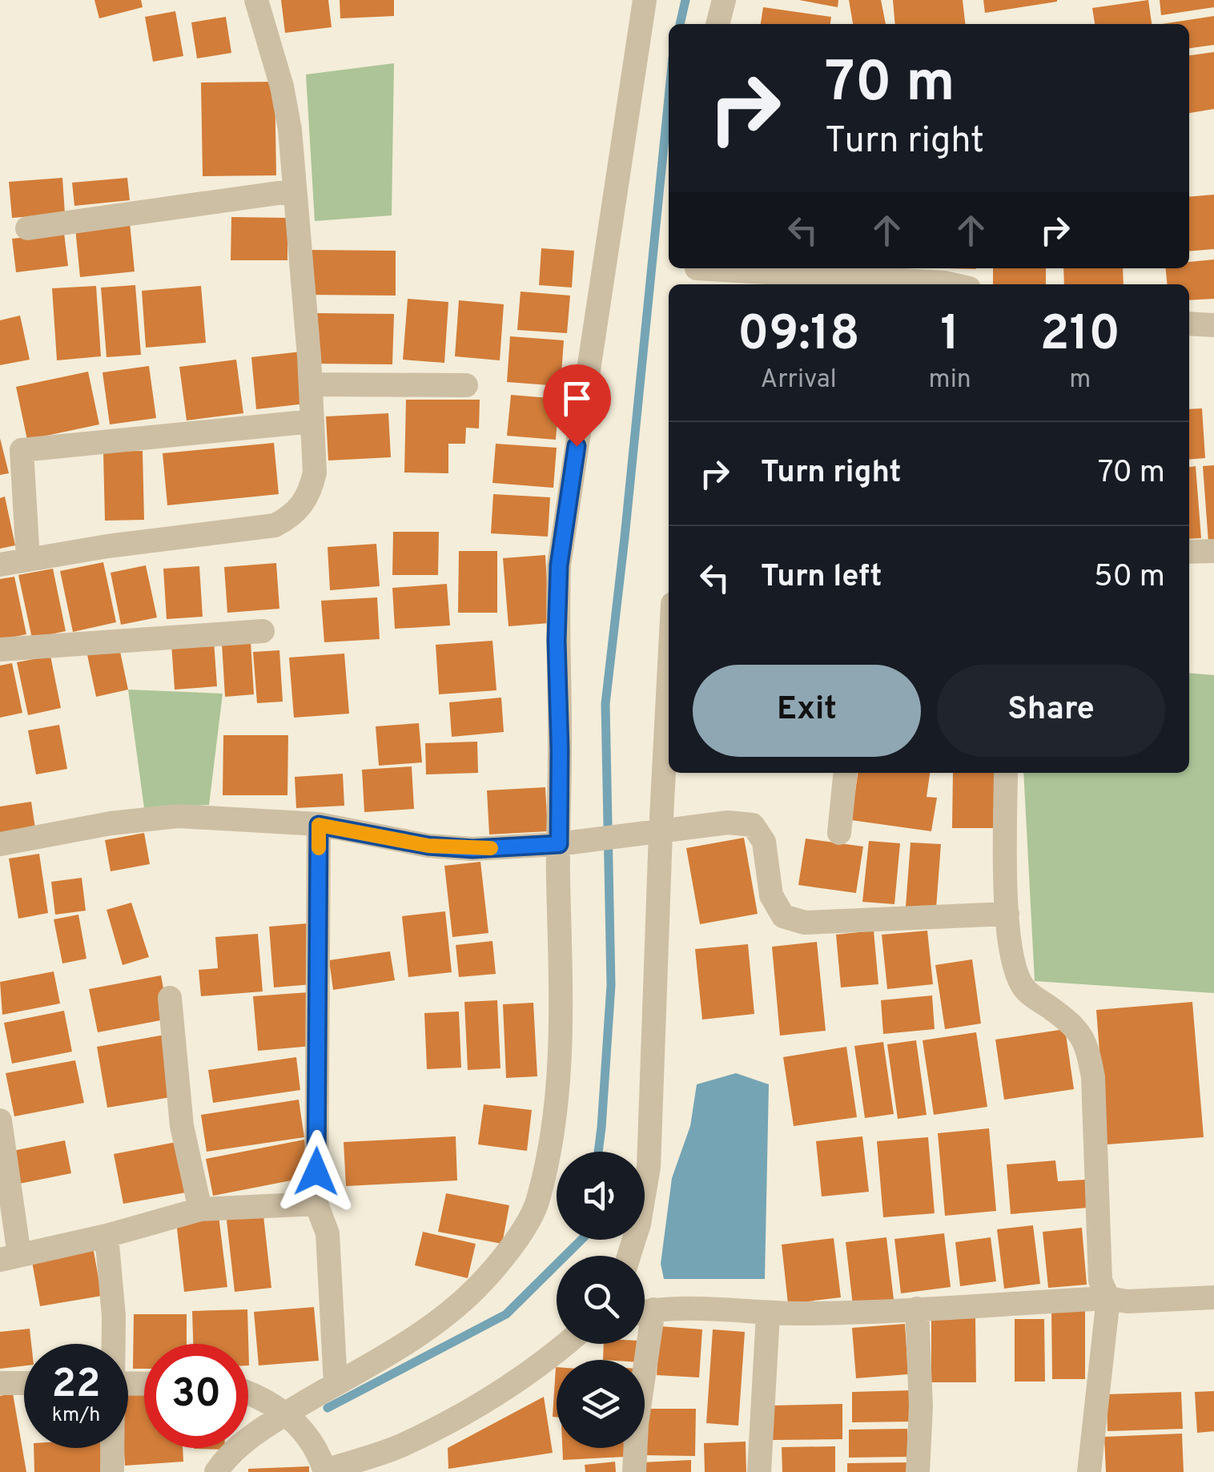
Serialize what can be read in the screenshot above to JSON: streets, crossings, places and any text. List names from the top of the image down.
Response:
{
  "page": {
    "turn": ["70 m", "Turn right"],
    "eta": [
      "09:18",
      "Arrival",
      "1",
      "min",
      "210",
      "m"
    ],
    "list": [
      {
        "name": "Turn right",
        "value": "70 m"
      },
      {
        "name": "Turn left",
        "value": "50 m"
      }
    ],
    "buttons": ["Exit", "Share"],
    "speed": "22 km/h",
    "limit": "30"
  }
}
